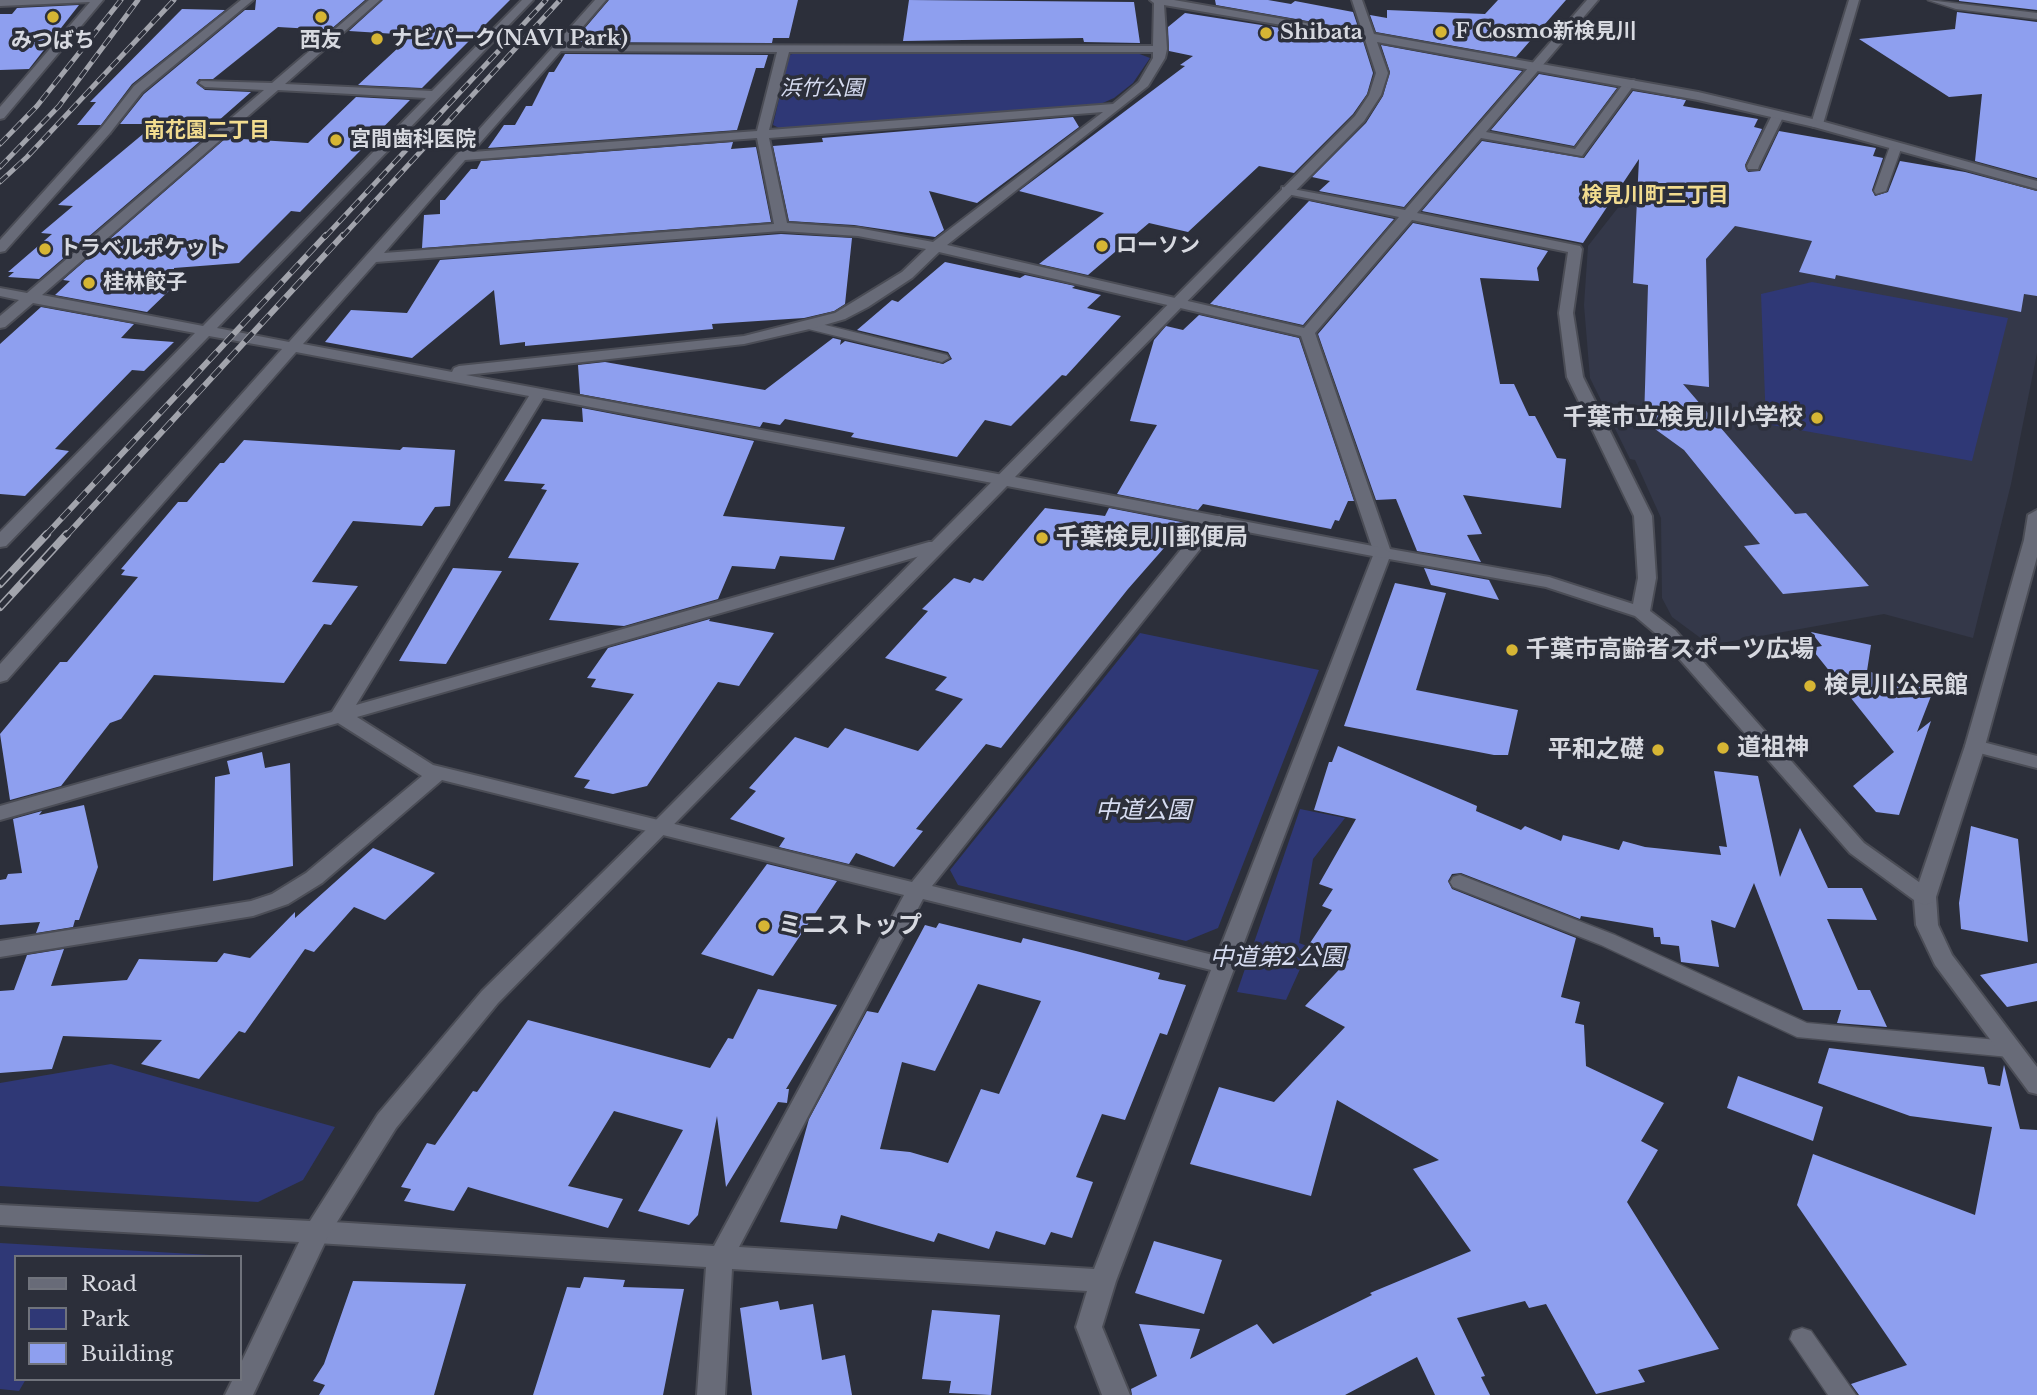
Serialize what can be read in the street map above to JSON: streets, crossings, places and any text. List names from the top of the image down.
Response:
{
  "districts": ["南花園二丁目", "検見川町三丁目"],
  "parks": ["浜竹公園", "中道公園", "中道第2公園"],
  "places": [
    "みつばち",
    "西友",
    "F Cosmo新検見川",
    "Shibata",
    "ナビパーク(NAVI Park)",
    "宮間歯科医院",
    "ローソン",
    "トラベルポケット",
    "桂林餃子",
    "千葉市立検見川小学校",
    "千葉検見川郵便局",
    "千葉市高齢者スポーツ広場",
    "検見川公民館",
    "道祖神",
    "平和之礎",
    "ミニストップ"
  ],
  "legend": ["Road", "Park", "Building"]
}
